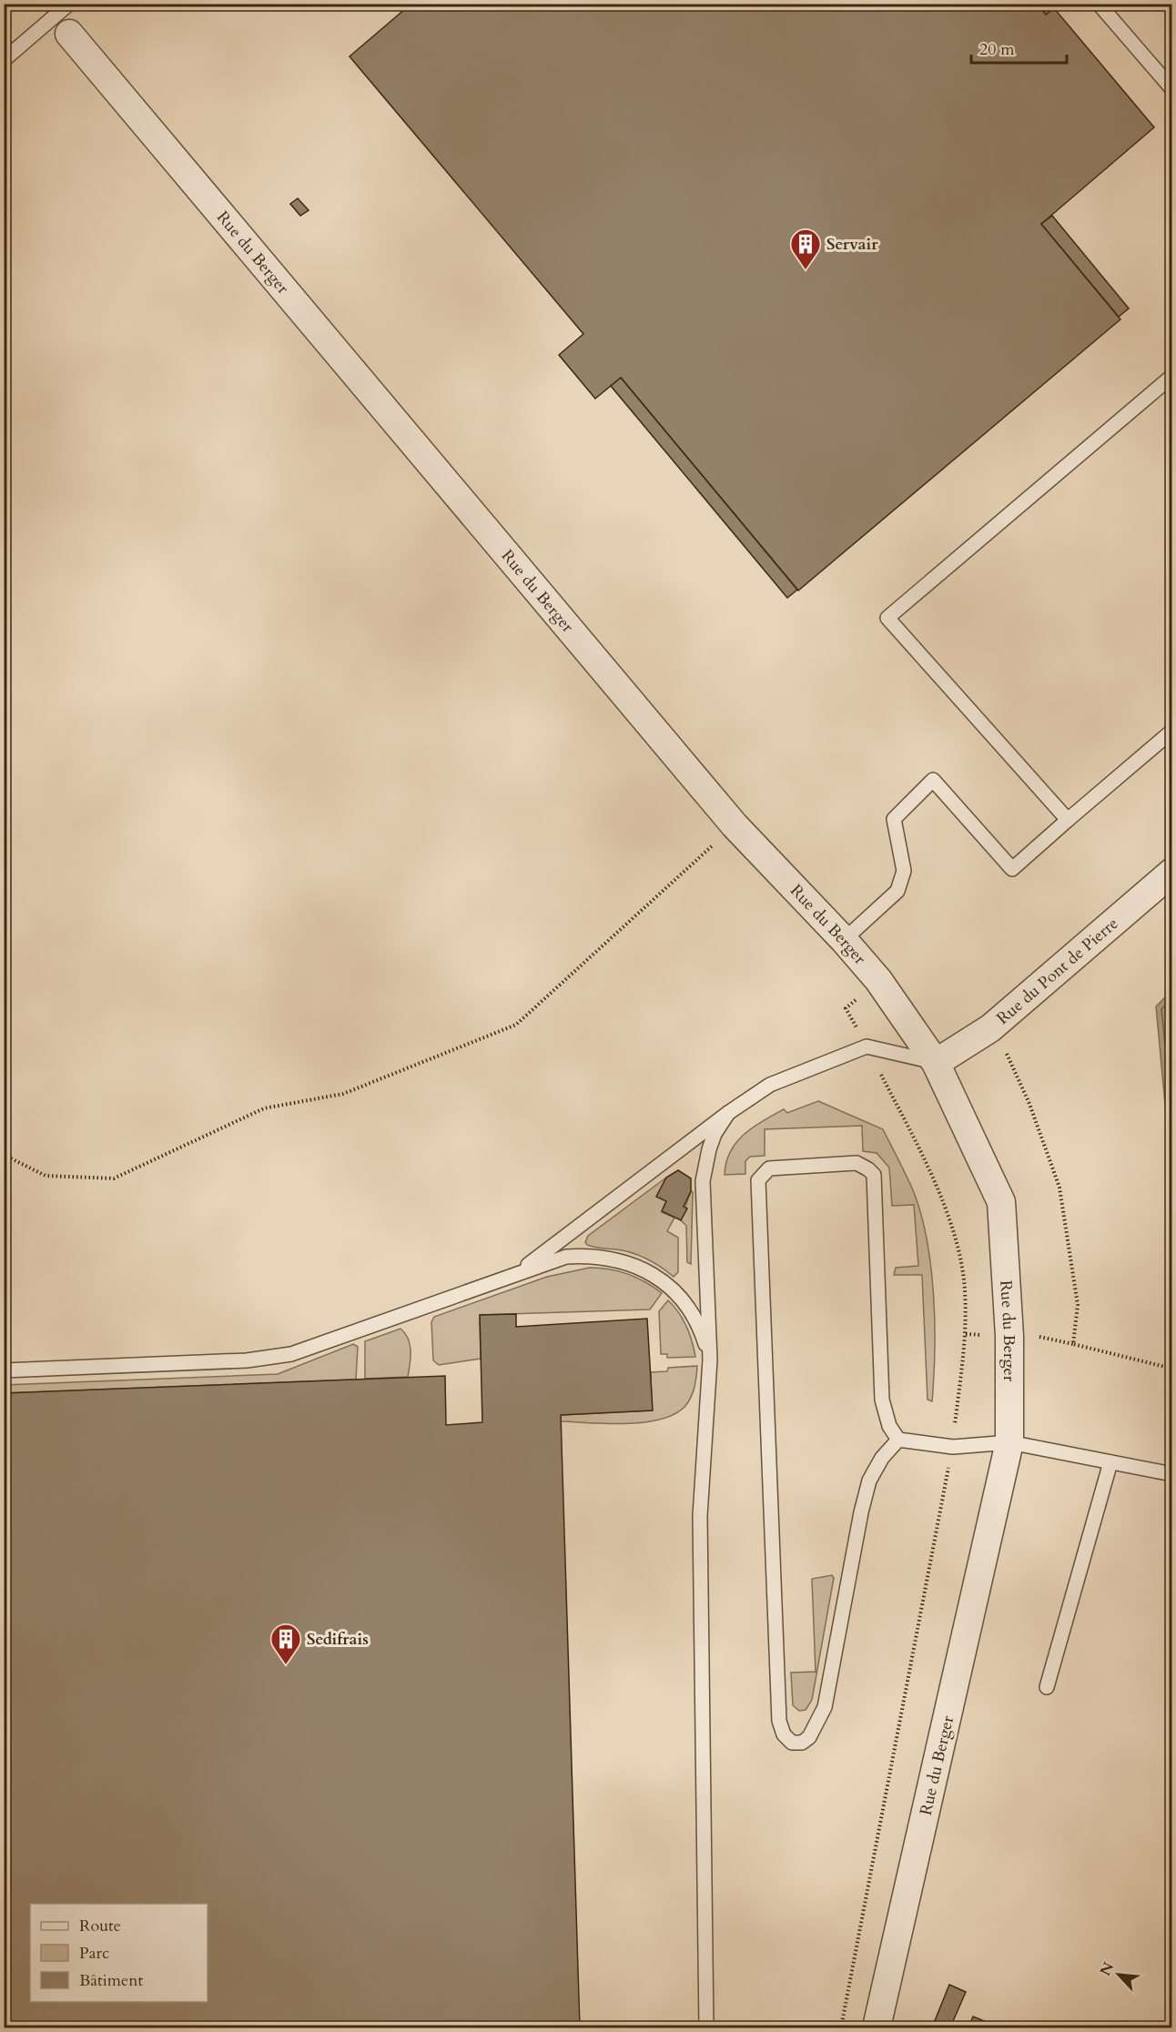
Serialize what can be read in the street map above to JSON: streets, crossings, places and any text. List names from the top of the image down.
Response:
{
  "streets": {
    "street": ["Rue du Berger", "Rue du Pont de Pierre"]
  },
  "crossings": [
    ["Rue du Berger", "Rue du Pont de Pierre"]
  ],
  "places": {
    "building": ["Servair", "Sedifrais"]
  },
  "legend": ["Route", "Parc", "Bâtiment"],
  "scale_bar": "20 m",
  "north": "top left"
}
